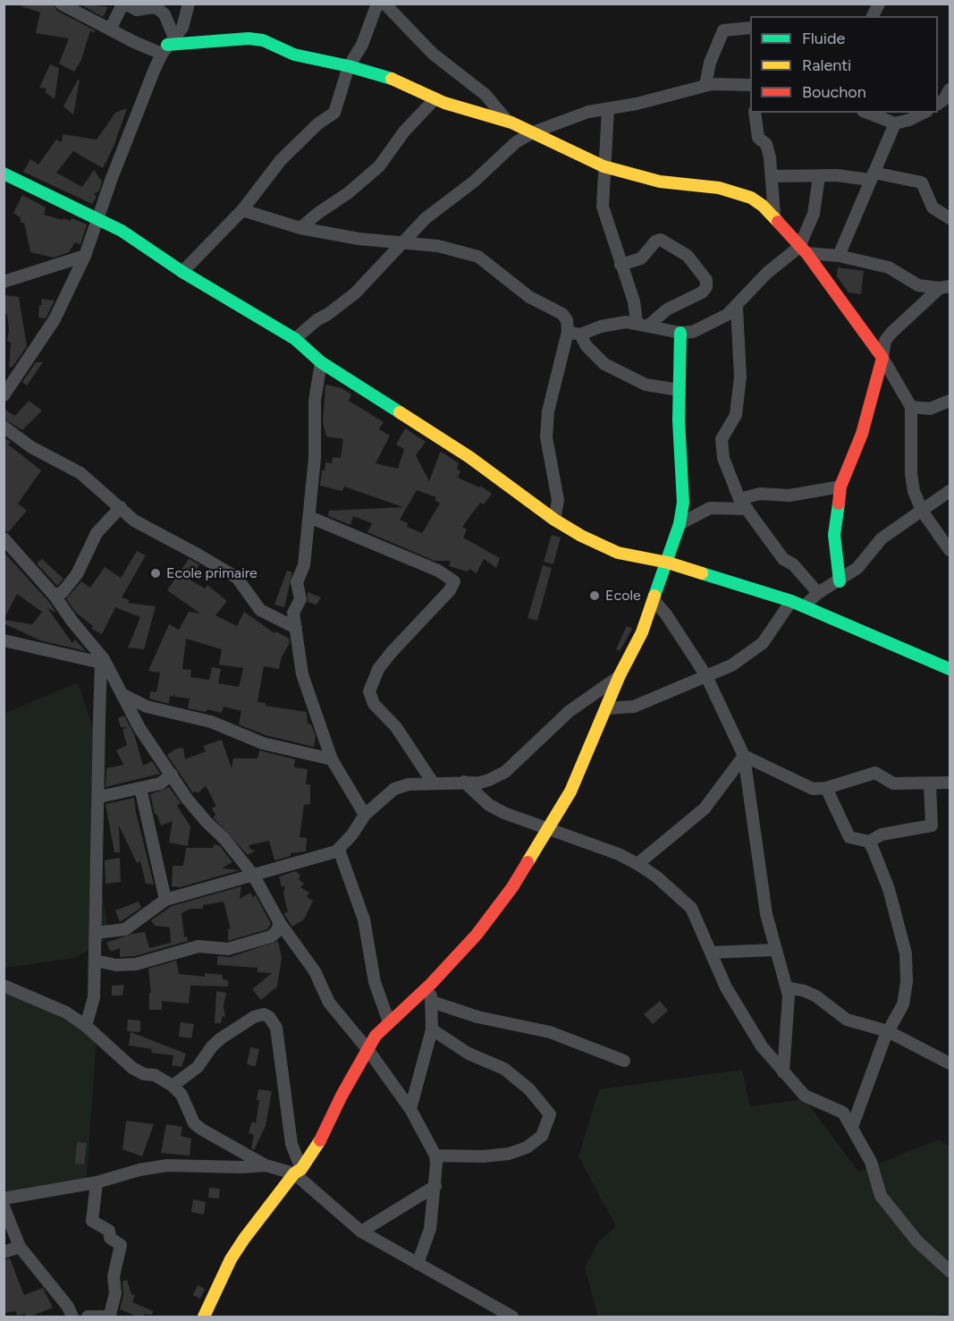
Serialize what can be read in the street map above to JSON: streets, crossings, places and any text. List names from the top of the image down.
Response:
{
  "places": ["Ecole primaire", "Ecole"],
  "legend": ["Fluide", "Ralenti", "Bouchon"]
}
